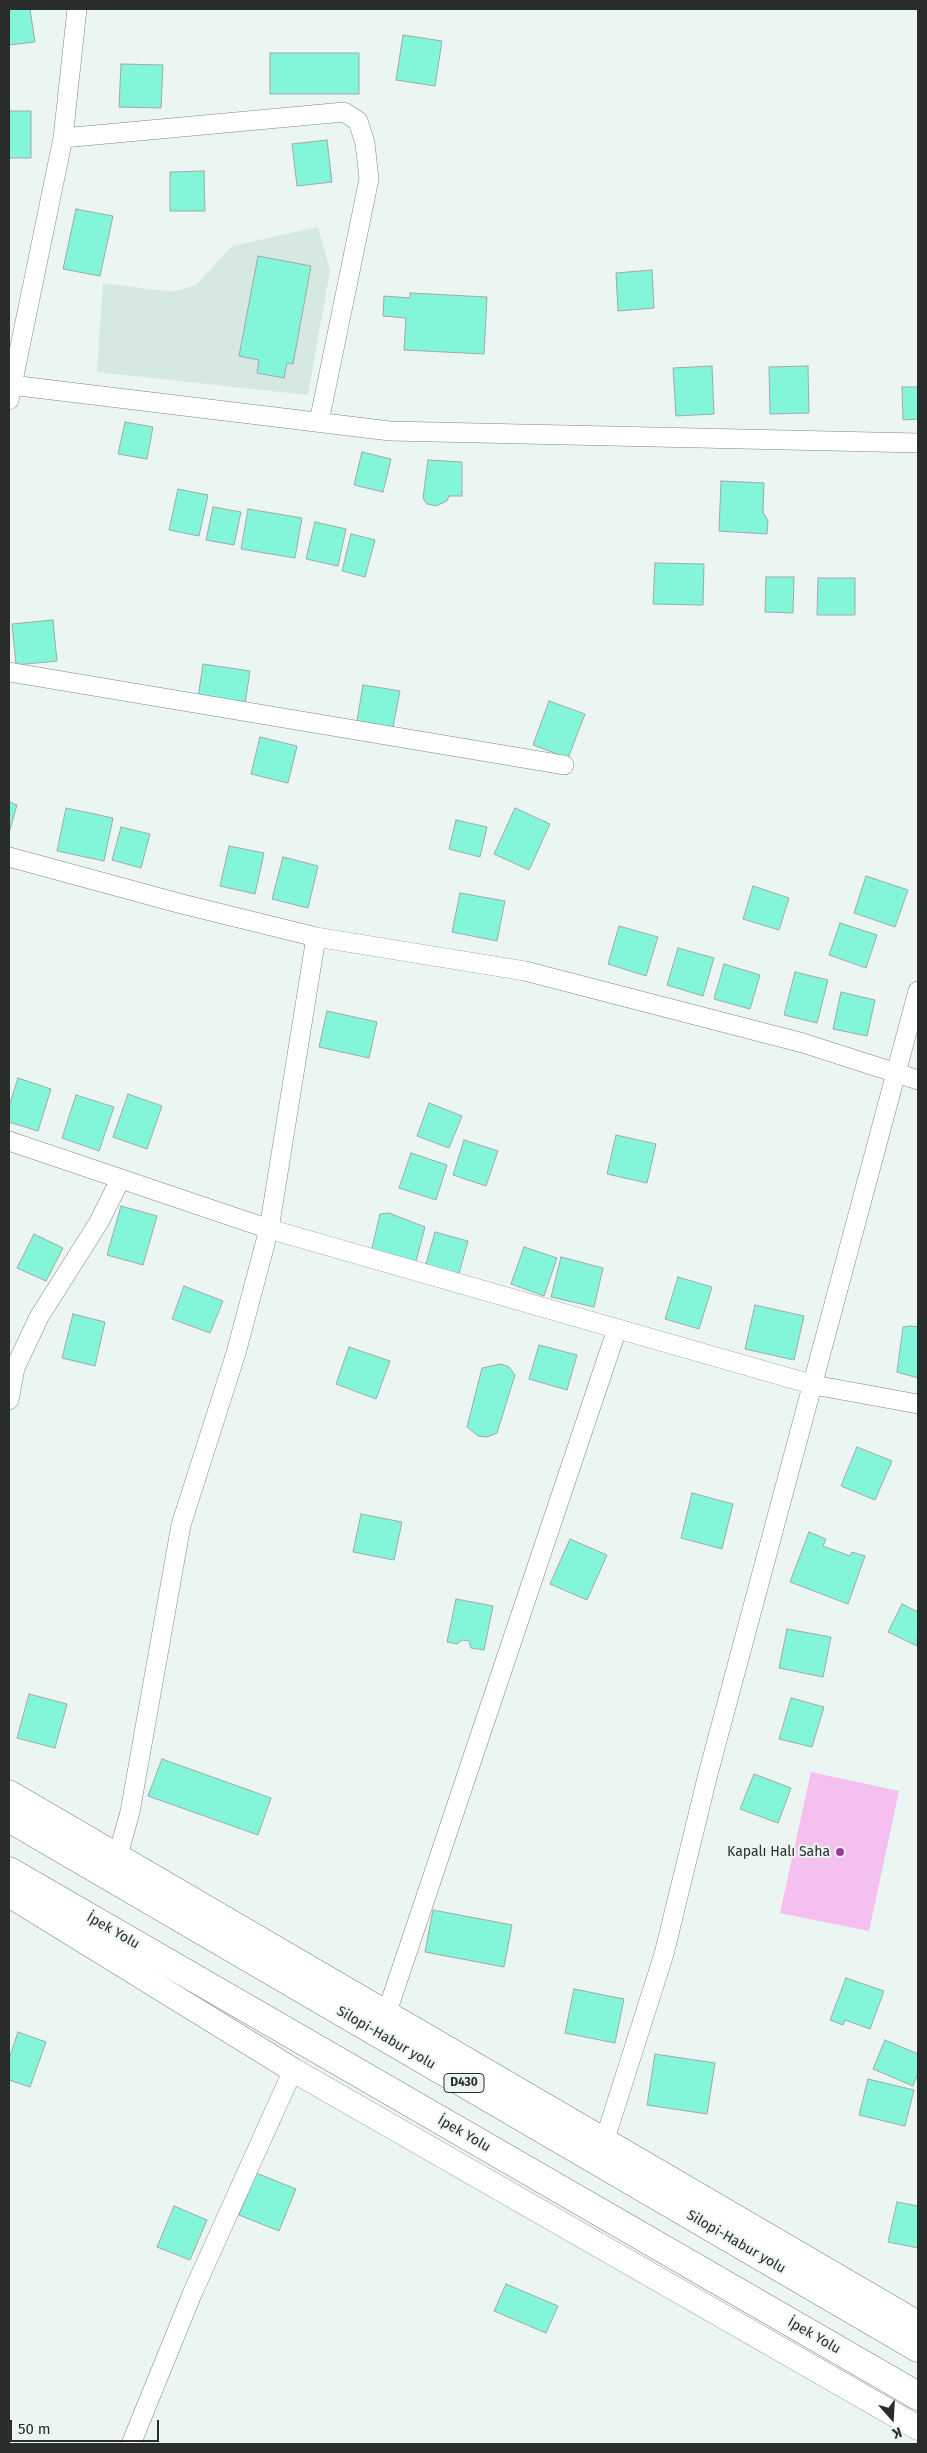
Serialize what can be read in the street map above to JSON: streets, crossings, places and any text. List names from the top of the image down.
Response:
{
  "streets": {
    "highway": ["İpek Yolu", "Silopi-Habur yolu", "D430"]
  },
  "places": ["Kapalı Halı Saha"],
  "scale_bar": "50 m",
  "north": "bottom"
}
